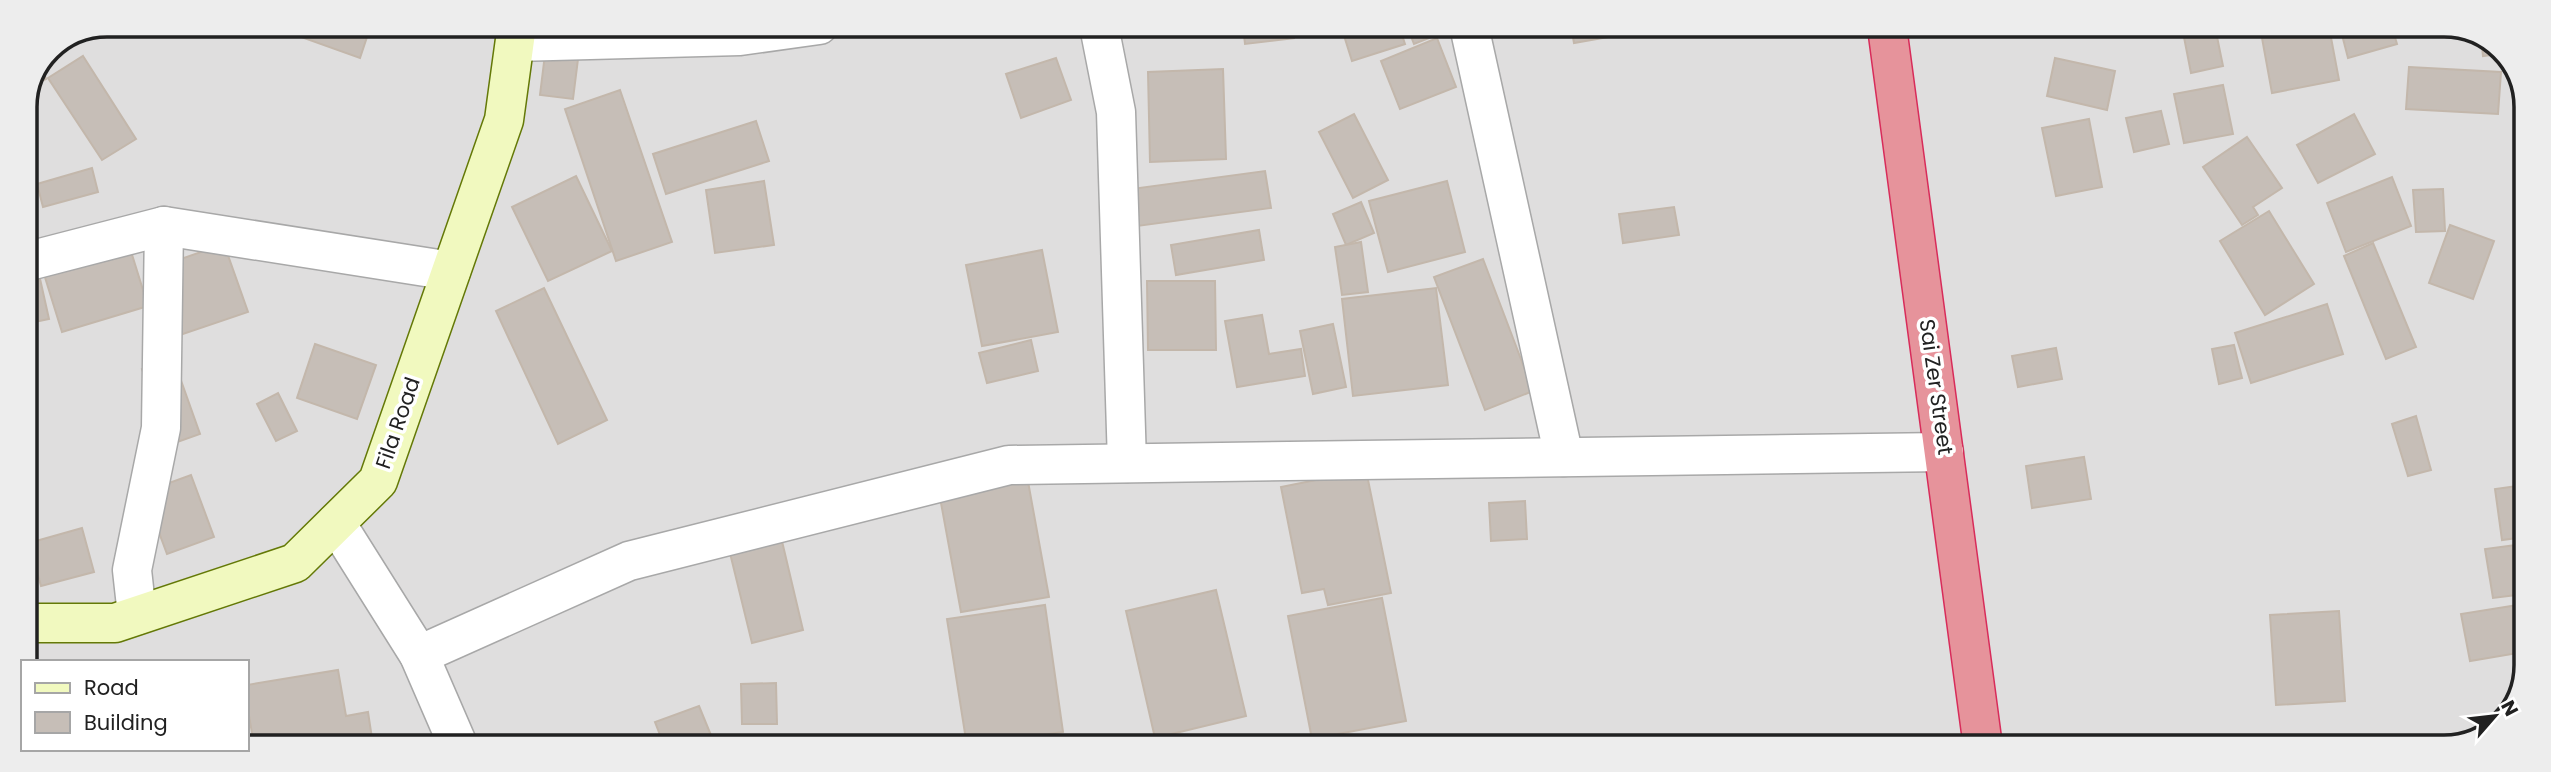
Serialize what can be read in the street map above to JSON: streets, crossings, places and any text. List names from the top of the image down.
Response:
{
  "streets": {
    "highway": ["Sai Zer Street"],
    "street": ["Fila Road"]
  },
  "legend": ["Road", "Building"],
  "north": "top right"
}
